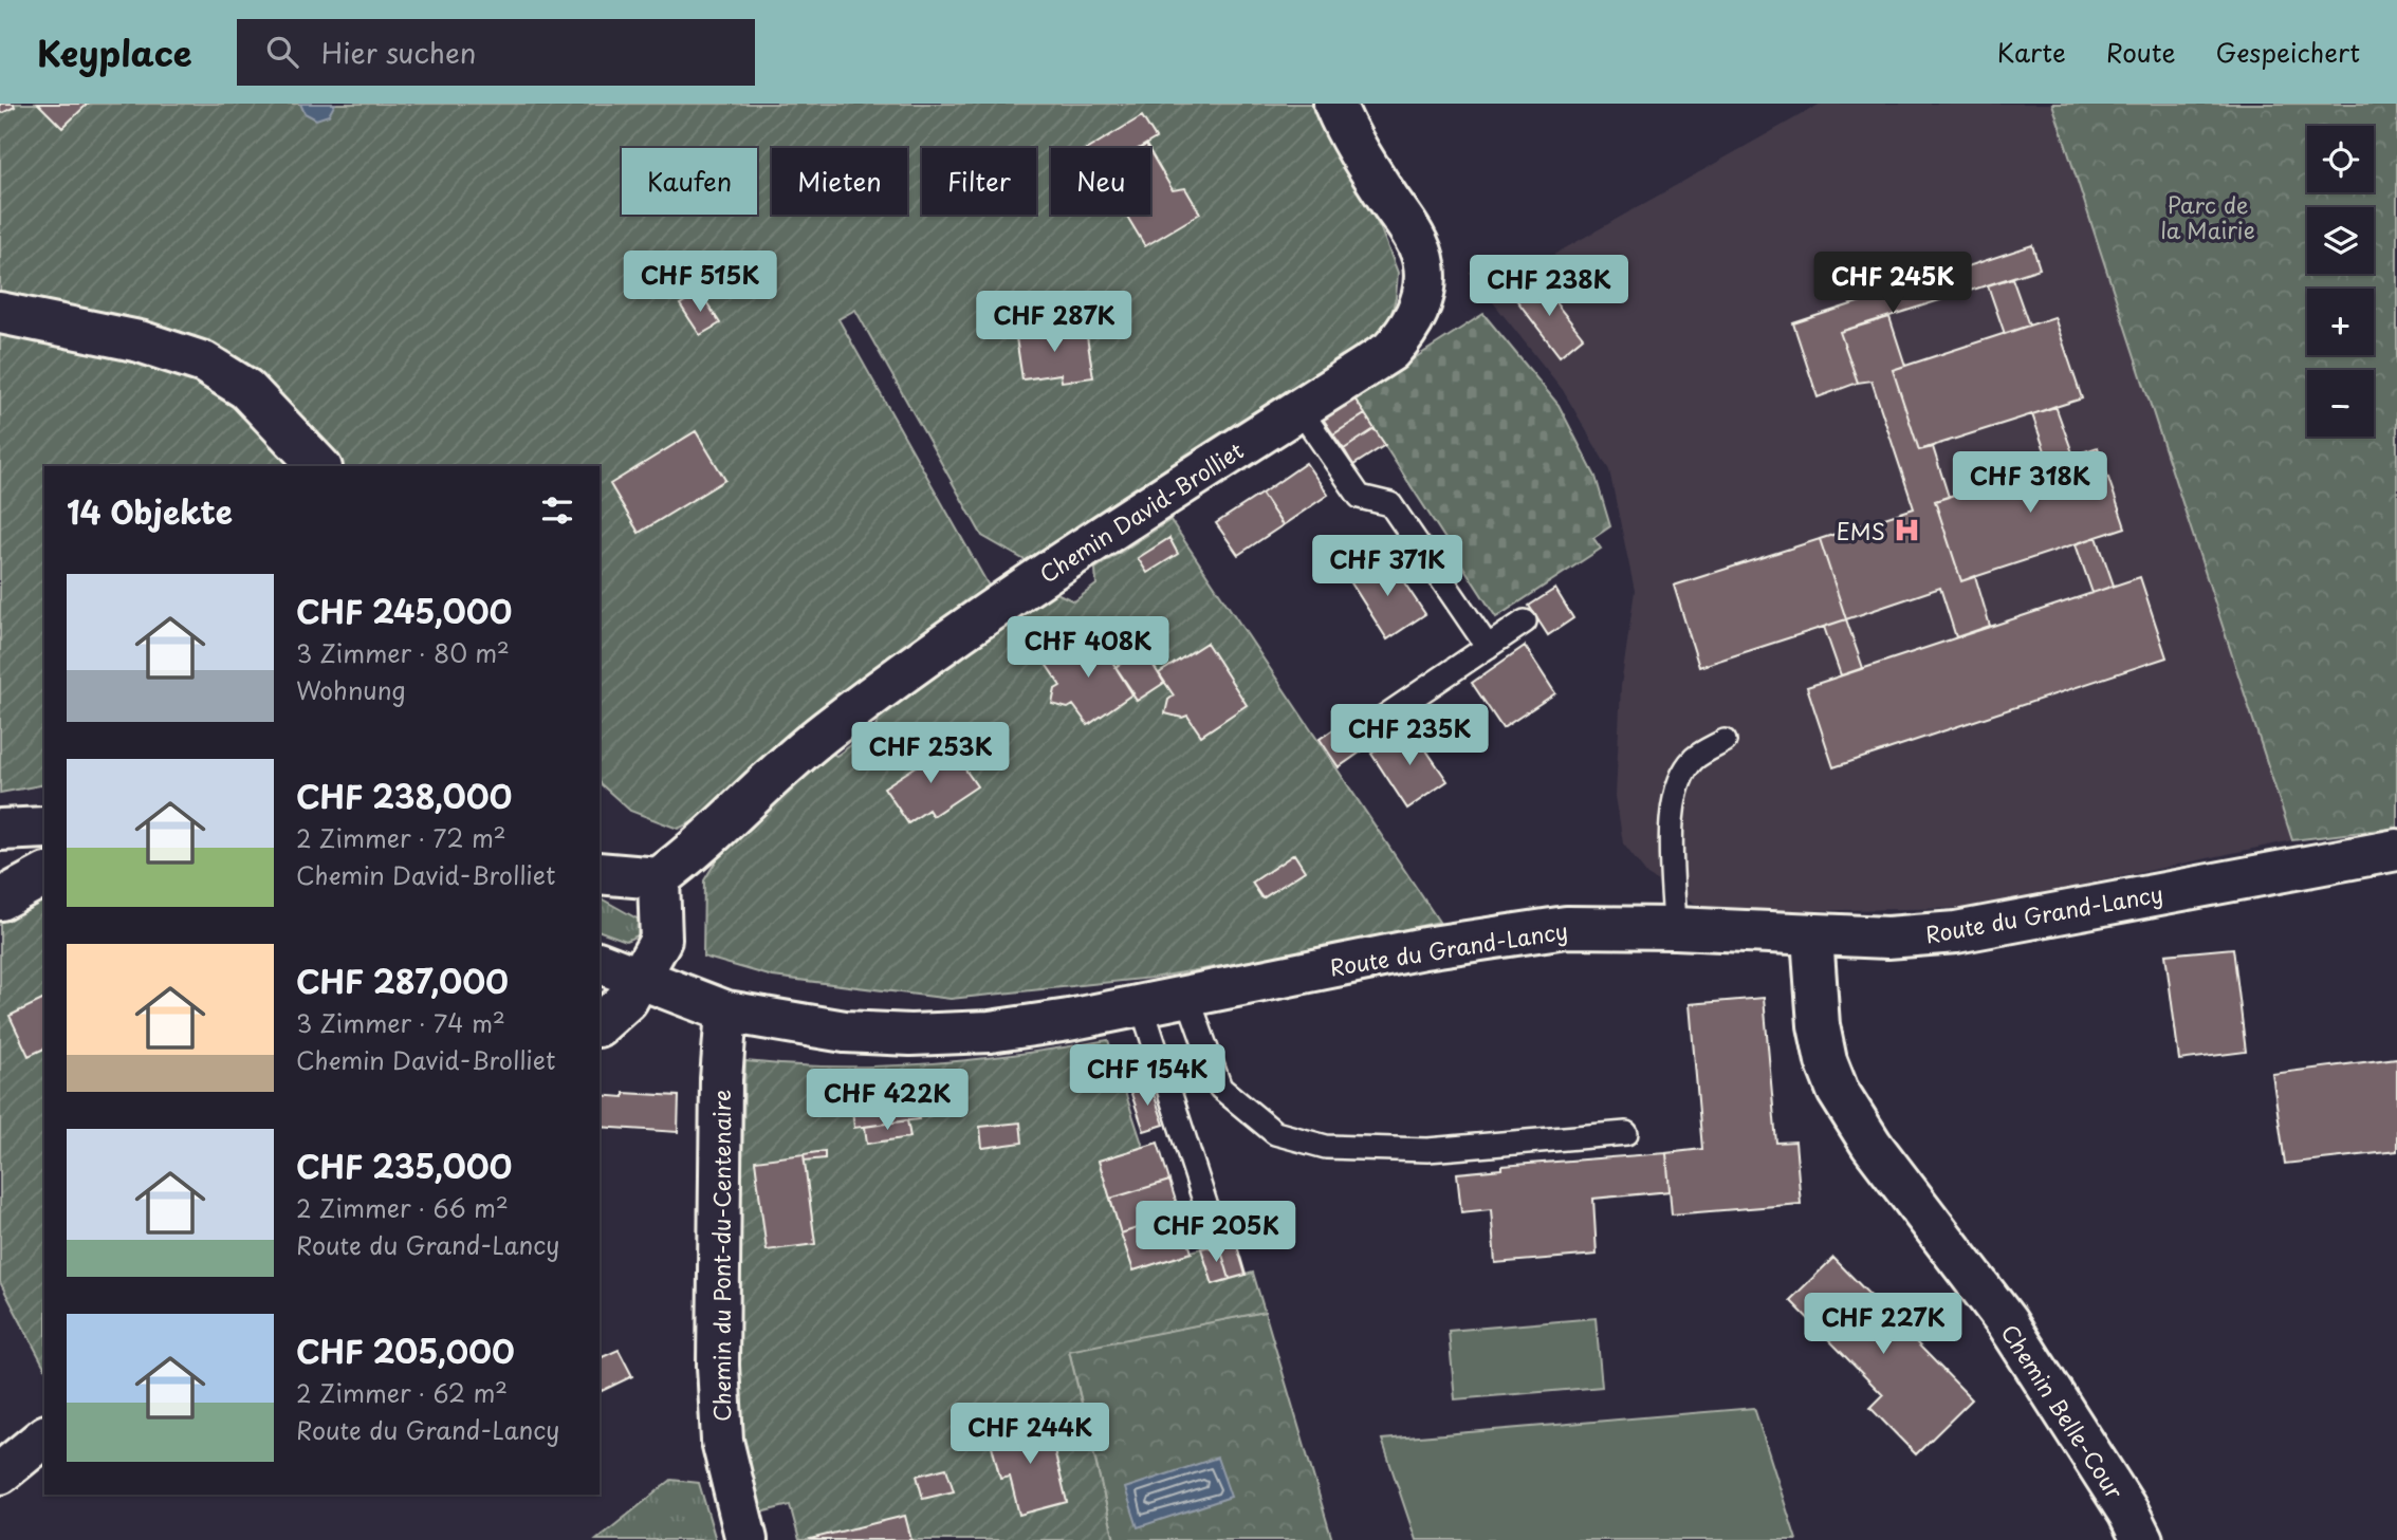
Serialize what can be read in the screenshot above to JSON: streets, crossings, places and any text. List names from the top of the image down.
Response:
{
  "streets": {
    "street": [
      "Chemin David-Brolliet",
      "Route du Grand-Lancy",
      "Chemin du Pont-du-Centenaire",
      "Chemin Belle-Cour"
    ]
  },
  "crossings": [
    ["Route du Grand-Lancy", "Chemin du Pont-du-Centenaire"],
    ["Route du Grand-Lancy", "Chemin Belle-Cour"]
  ],
  "parks": ["Parc de la Mairie"],
  "places": {
    "hospital": ["EMS"]
  },
  "page": {
    "header": "Keyplace",
    "search": "Hier suchen",
    "nav": ["Karte", "Route", "Gespeichert"],
    "map_buttons": ["+", "−"],
    "chip": [
      "Kaufen",
      "Mieten",
      "Filter",
      "Neu"
    ],
    "price": [
      "CHF 515K",
      "CHF 245K",
      "CHF 238K",
      "CHF 287K",
      "CHF 318K",
      "CHF 371K",
      "CHF 408K",
      "CHF 235K",
      "CHF 253K",
      "CHF 154K",
      "CHF 422K",
      "CHF 205K",
      "CHF 227K",
      "CHF 244K"
    ],
    "heading": "14 Objekte",
    "list": [
      {
        "name": "CHF 245,000",
        "note": "3 Zimmer · 80 m² · Wohnung"
      },
      {
        "name": "CHF 238,000",
        "note": "2 Zimmer · 72 m² · Chemin David-Brolliet"
      },
      {
        "name": "CHF 287,000",
        "note": "3 Zimmer · 74 m² · Chemin David-Brolliet"
      },
      {
        "name": "CHF 235,000",
        "note": "2 Zimmer · 66 m² · Route du Grand-Lancy"
      },
      {
        "name": "CHF 205,000",
        "note": "2 Zimmer · 62 m² · Route du Grand-Lancy"
      }
    ]
  }
}
